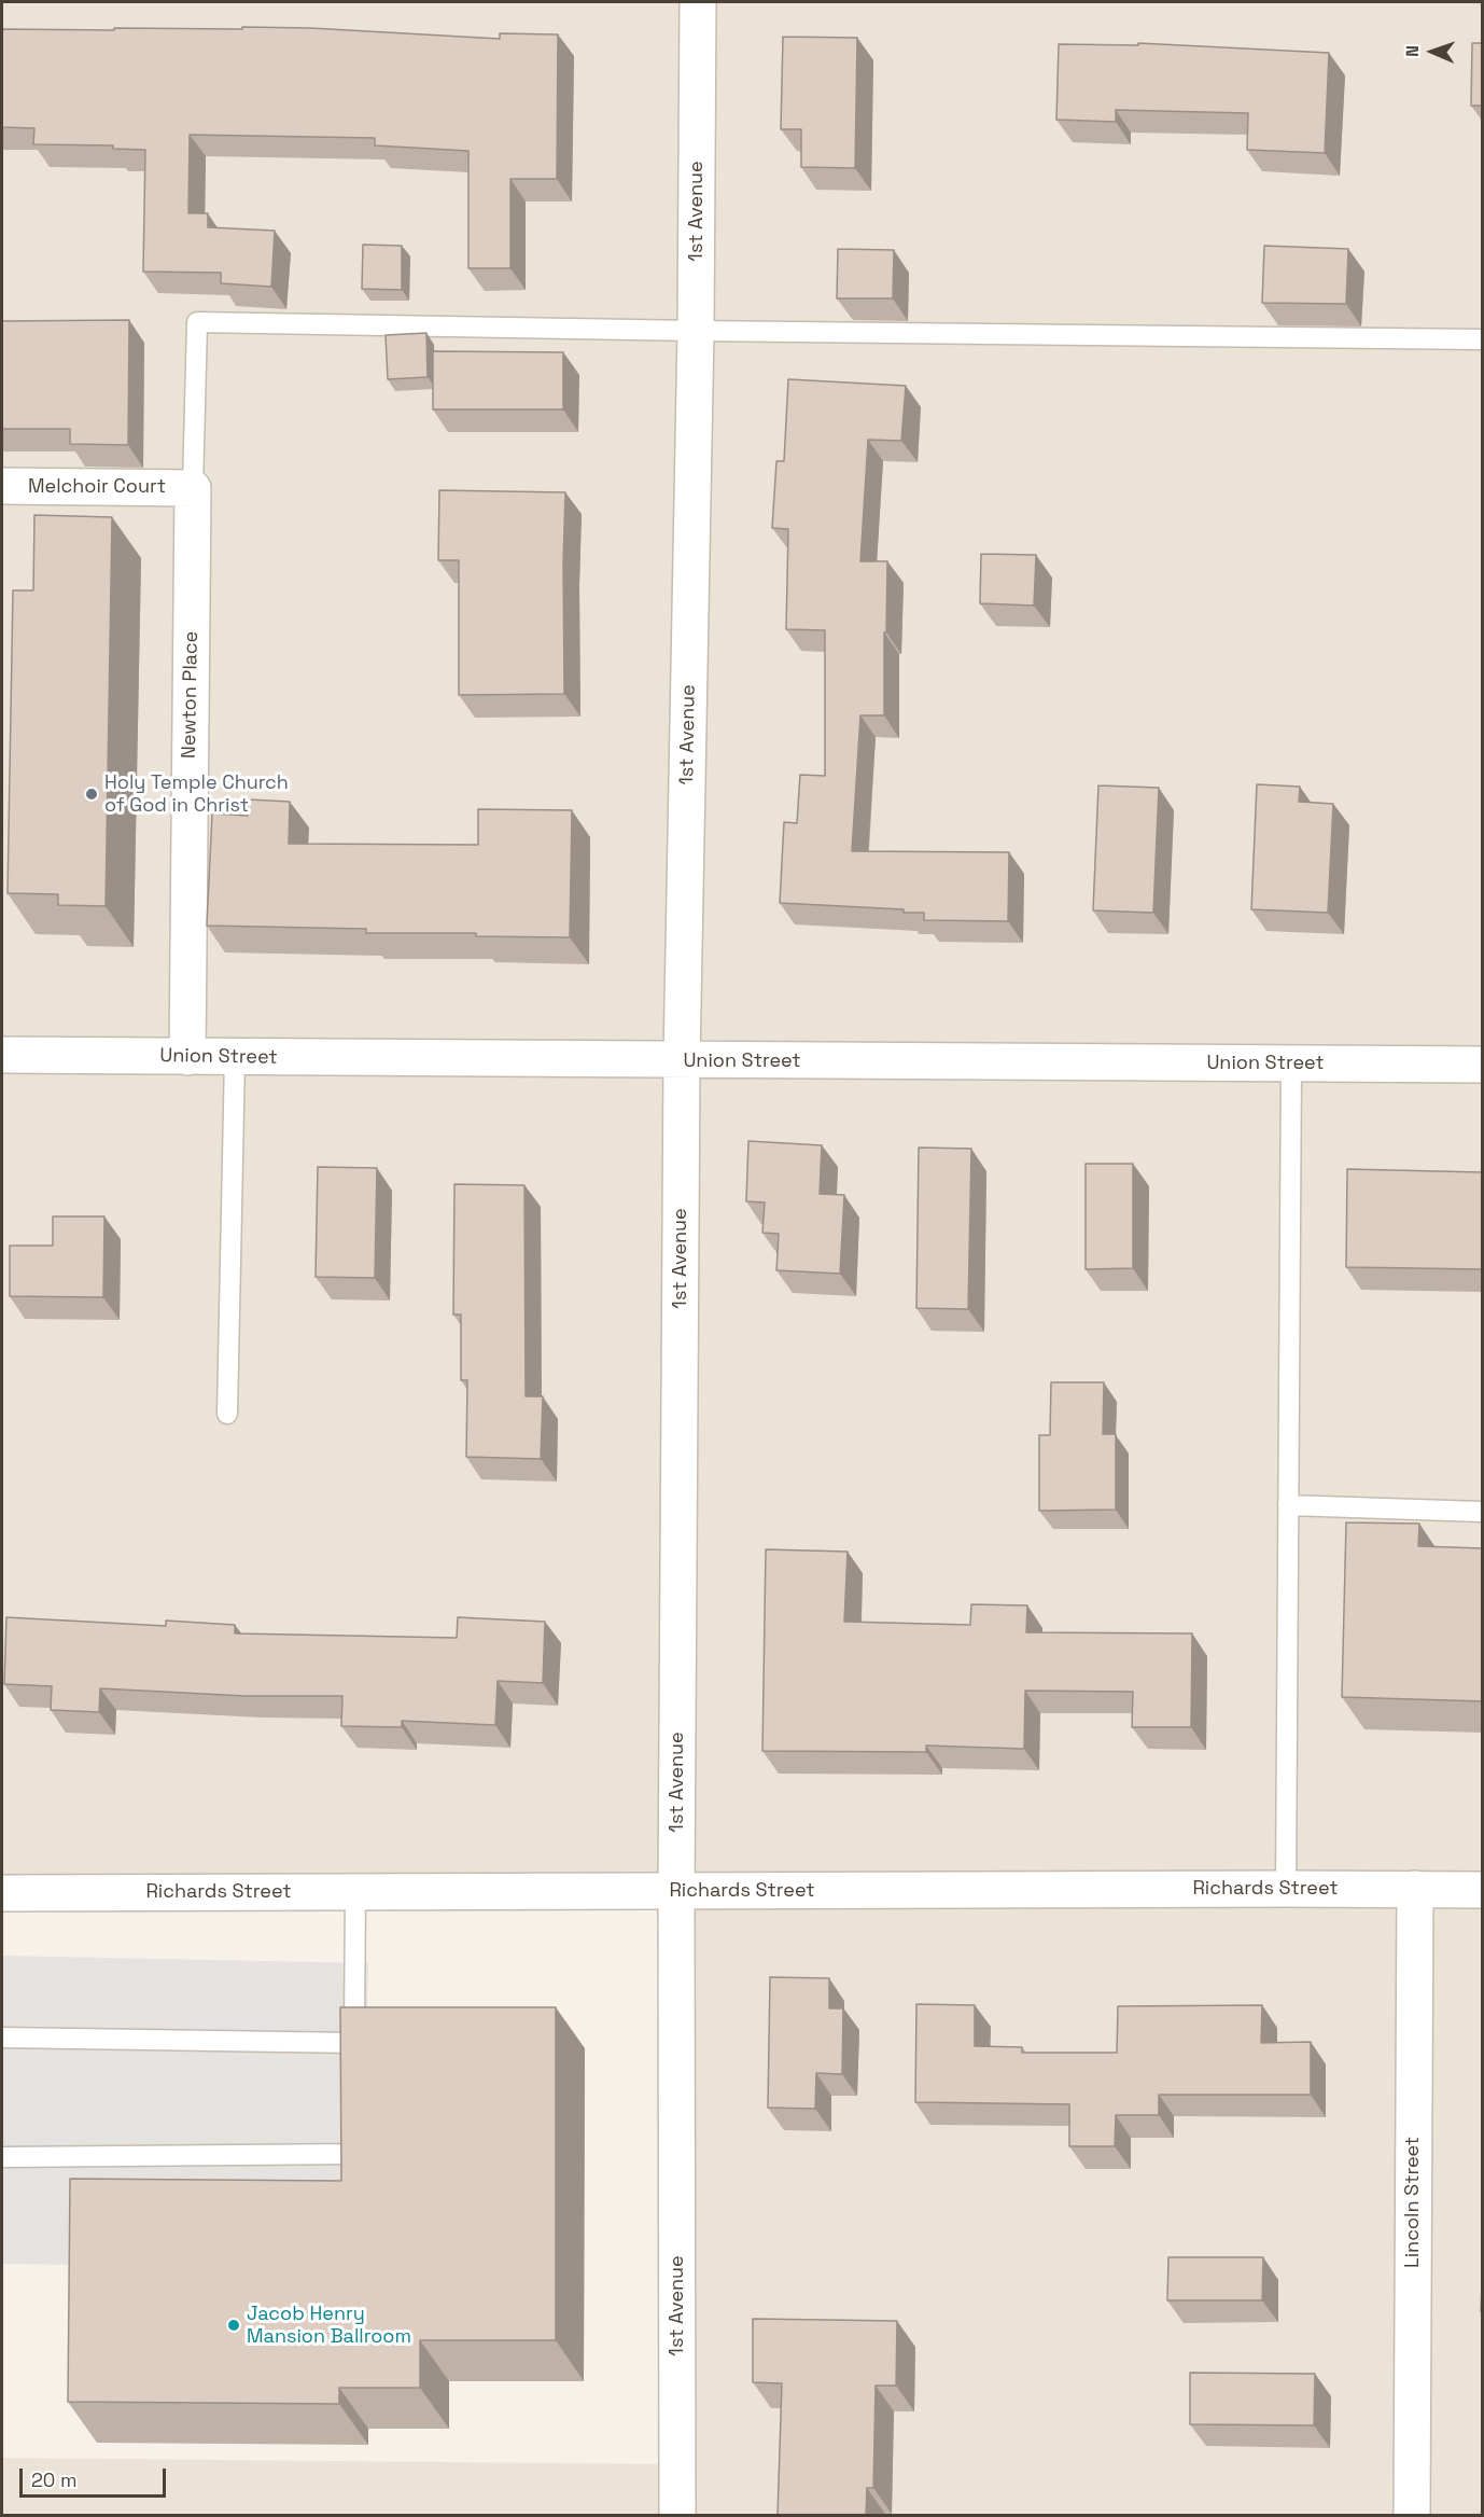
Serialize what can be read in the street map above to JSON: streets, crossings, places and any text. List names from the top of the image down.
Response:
{
  "streets": {
    "street": [
      "1st Avenue",
      "Melchoir Court",
      "Newton Place",
      "Union Street",
      "Richards Street",
      "Lincoln Street"
    ]
  },
  "crossings": [
    ["1st Avenue", "Union Street"],
    ["1st Avenue", "Richards Street"],
    ["Melchoir Court", "Newton Place"],
    ["Newton Place", "Union Street"],
    ["Richards Street", "Lincoln Street"]
  ],
  "places": ["Holy Temple Church of God in Christ", "Jacob Henry Mansion Ballroom"],
  "scale_bar": "20 m",
  "north": "left"
}
